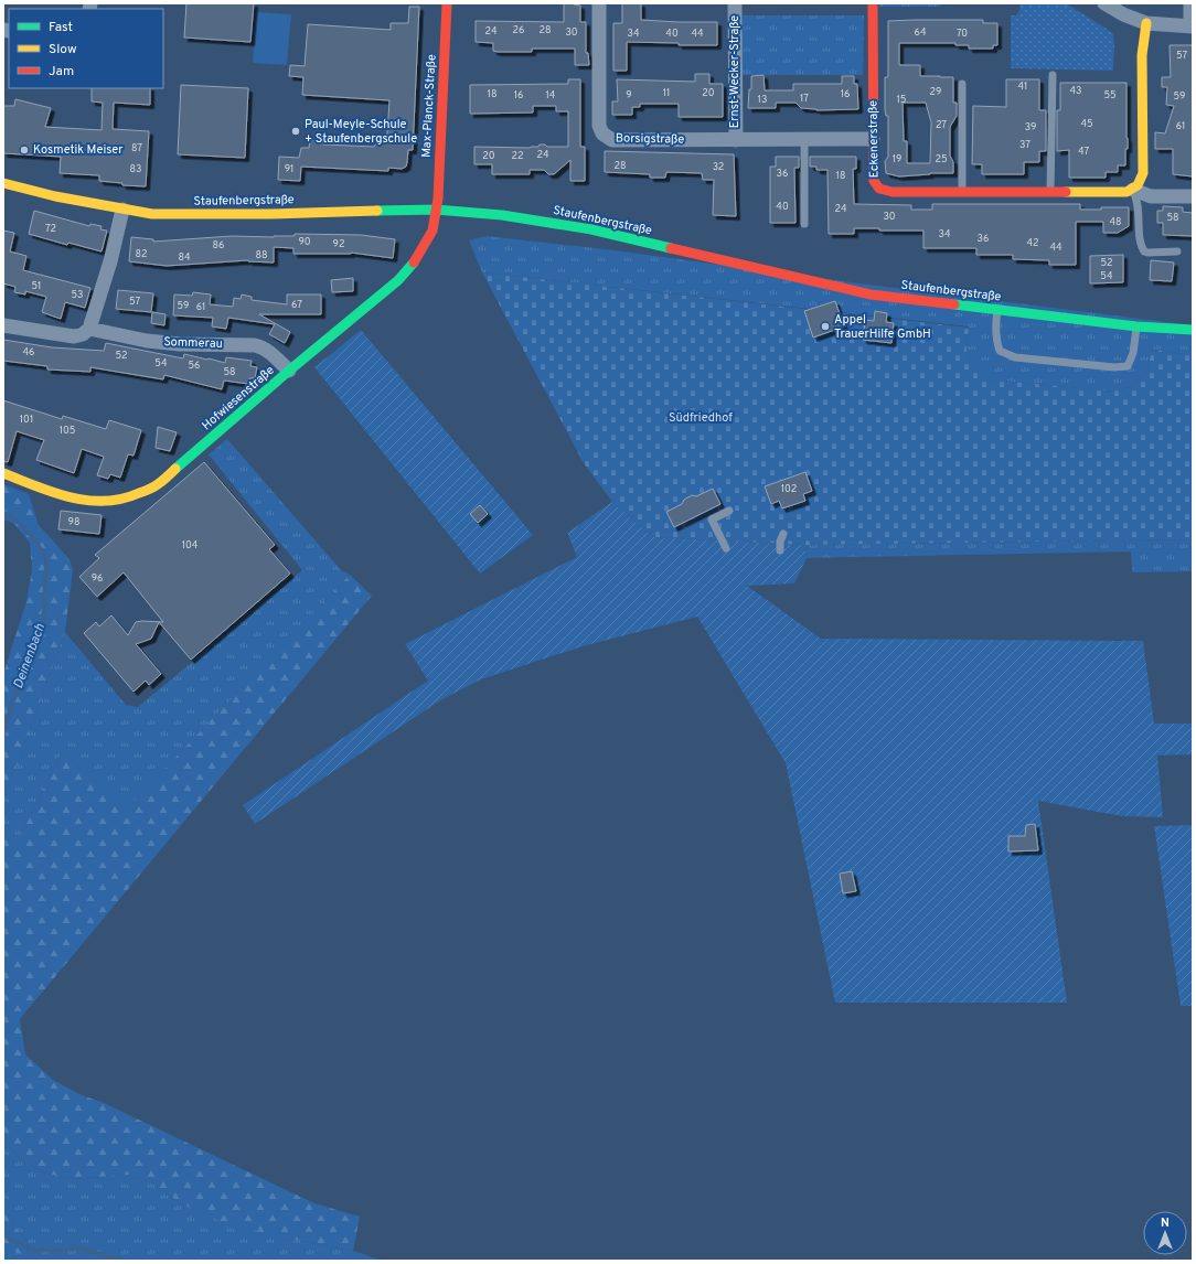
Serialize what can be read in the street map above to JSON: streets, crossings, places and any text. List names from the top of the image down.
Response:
{
  "streets": {
    "street": [
      "Ernst-Wecker-Straße",
      "Max-Planck-Straße",
      "Borsigstraße",
      "Eckenerstraße",
      "Staufenbergstraße",
      "Sommerau",
      "Hofwiesenstraße"
    ]
  },
  "crossings": [
    ["Ernst-Wecker-Straße", "Borsigstraße"],
    ["Max-Planck-Straße", "Staufenbergstraße"],
    ["Max-Planck-Straße", "Hofwiesenstraße"],
    ["Borsigstraße", "Eckenerstraße"],
    ["Staufenbergstraße", "Hofwiesenstraße"],
    ["Sommerau", "Hofwiesenstraße"]
  ],
  "water": ["Deinenbach"],
  "parks": ["Südfriedhof"],
  "places": ["Paul-Meyle-Schule + Staufenbergschule", "Kosmetik Meiser", "Appel TrauerHilfe GmbH"],
  "house_numbers": [
    "26",
    "28",
    "24",
    "30",
    "64",
    "34",
    "40",
    "44",
    "70",
    "57",
    "41",
    "43",
    "29",
    "11",
    "20",
    "18",
    "16",
    "16",
    "14",
    "9",
    "55",
    "59",
    "17",
    "13",
    "15",
    "45",
    "27",
    "61",
    "39",
    "37",
    "87",
    "47",
    "24",
    "20",
    "22",
    "19",
    "25",
    "28",
    "32",
    "83",
    "91",
    "36",
    "18",
    "40",
    "24",
    "30",
    "58",
    "48",
    "72",
    "34",
    "36",
    "90",
    "42",
    "92",
    "86",
    "44",
    "82",
    "88",
    "84",
    "52",
    "54",
    "51",
    "53",
    "57",
    "67",
    "59",
    "61",
    "46",
    "52",
    "54",
    "56",
    "58",
    "101",
    "105",
    "102",
    "98",
    "104",
    "96"
  ],
  "legend": ["Fast", "Slow", "Jam"],
  "north": "top"
}
